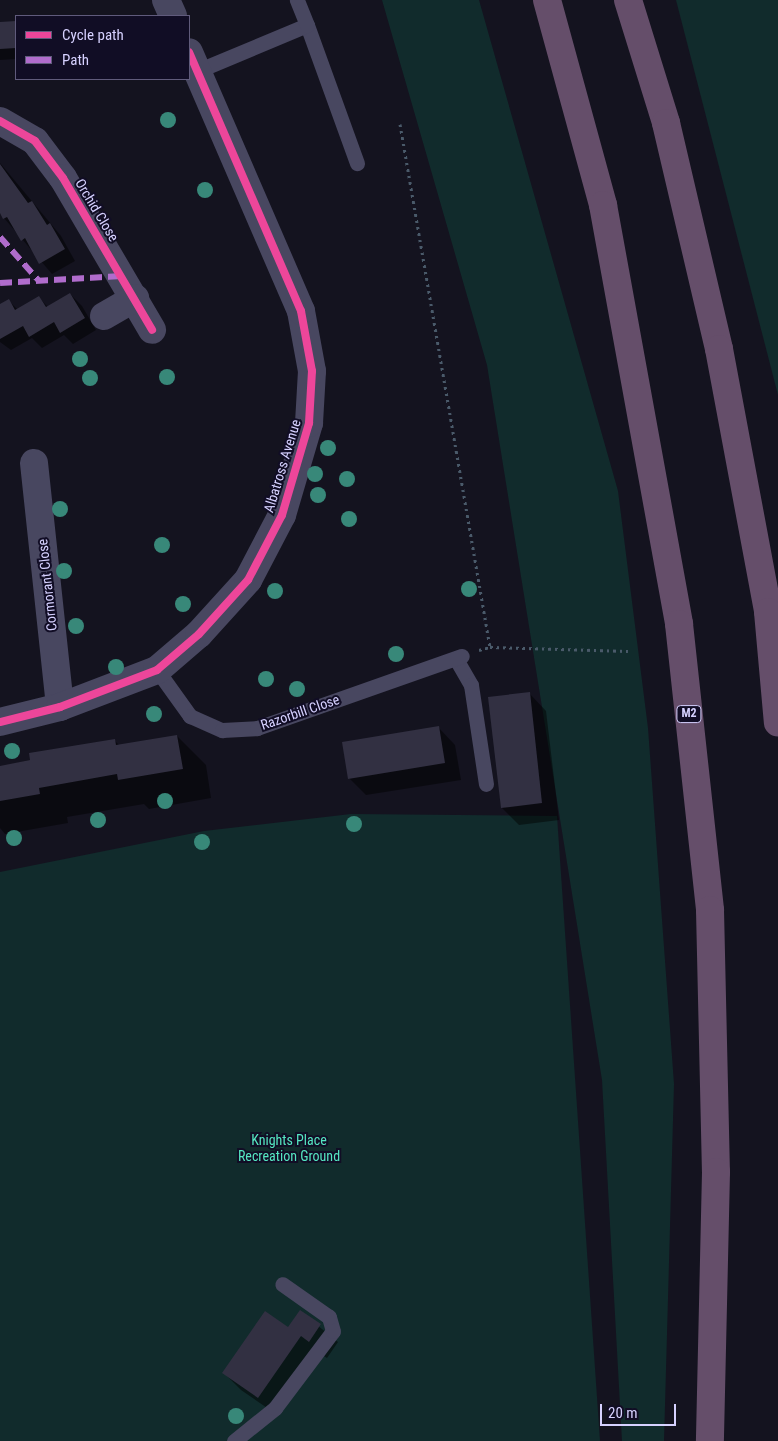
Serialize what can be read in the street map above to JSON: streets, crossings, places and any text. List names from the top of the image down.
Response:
{
  "streets": {
    "highway": ["M2"],
    "street": ["Orchid Close", "Albatross Avenue", "Cormorant Close"],
    "lane": ["Razorbill Close"]
  },
  "crossings": [
    ["Albatross Avenue", "Cormorant Close"],
    ["Albatross Avenue", "Razorbill Close"]
  ],
  "parks": ["Knights Place Recreation Ground"],
  "legend": ["Cycle path", "Path"],
  "scale_bar": "20 m"
}
